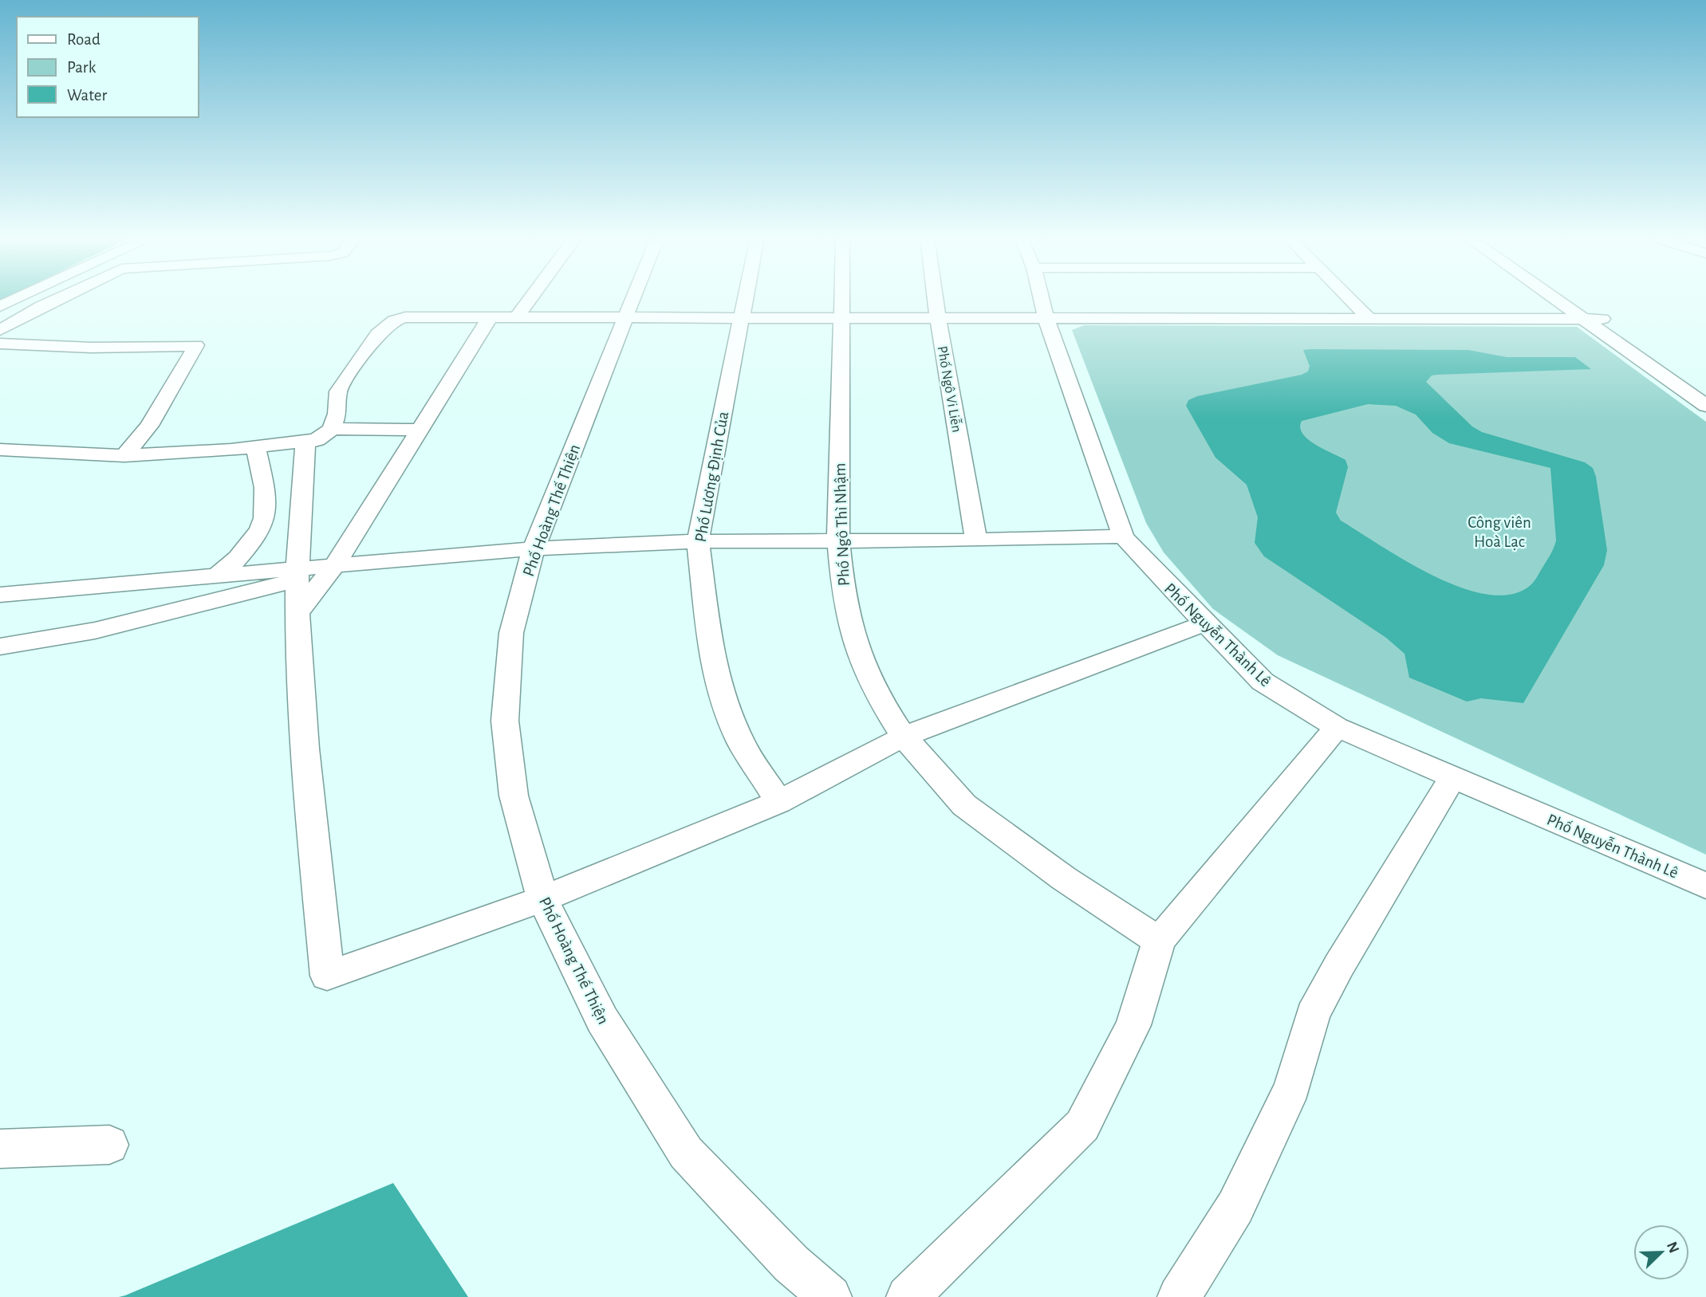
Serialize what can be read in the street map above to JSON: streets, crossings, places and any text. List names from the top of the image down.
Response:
{
  "streets": {
    "street": [
      "Phố Ngô Vi Liễn",
      "Phố Lương Định Của",
      "Phố Hoàng Thế Thiện",
      "Phố Ngô Thì Nhậm",
      "Phố Nguyễn Thành Lê"
    ]
  },
  "parks": ["Công viên Hoà Lạc"],
  "legend": ["Road", "Park", "Water"],
  "north": "top right"
}
